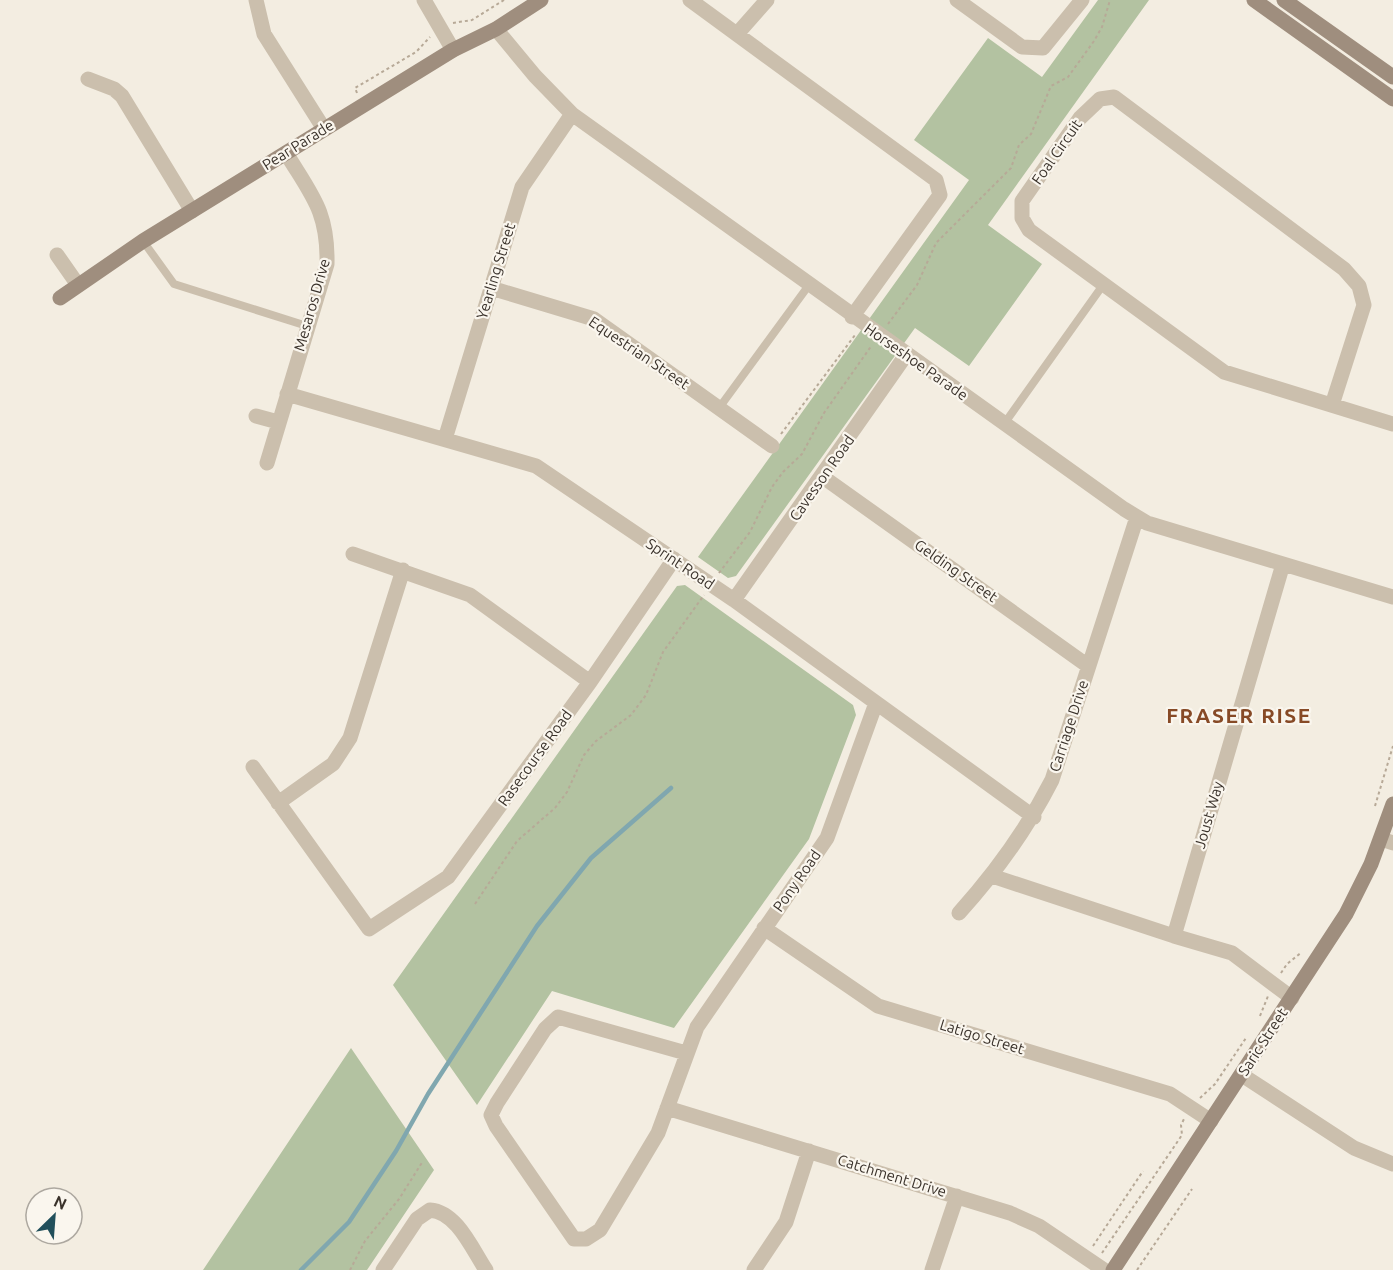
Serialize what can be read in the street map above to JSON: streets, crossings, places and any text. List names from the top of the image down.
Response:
{
  "streets": {
    "street": [
      "Pear Parade",
      "Foal Circuit",
      "Yearling Street",
      "Mesaros Drive",
      "Equestrian Street",
      "Horseshoe Parade",
      "Cavesson Road",
      "Sprint Road",
      "Gelding Street",
      "Carriage Drive",
      "Rasecourse Road",
      "Joust Way",
      "Pony Road",
      "Latigo Street",
      "Saric Street",
      "Catchment Drive"
    ]
  },
  "crossings": [
    ["Pear Parade", "Mesaros Drive"],
    ["Pear Parade", "Horseshoe Parade"],
    ["Yearling Street", "Equestrian Street"],
    ["Yearling Street", "Horseshoe Parade"],
    ["Yearling Street", "Sprint Road"],
    ["Mesaros Drive", "Sprint Road"],
    ["Horseshoe Parade", "Cavesson Road"],
    ["Horseshoe Parade", "Carriage Drive"],
    ["Horseshoe Parade", "Joust Way"],
    ["Cavesson Road", "Sprint Road"],
    ["Cavesson Road", "Gelding Street"],
    ["Sprint Road", "Carriage Drive"],
    ["Sprint Road", "Rasecourse Road"],
    ["Sprint Road", "Pony Road"],
    ["Gelding Street", "Carriage Drive"],
    ["Pony Road", "Latigo Street"],
    ["Pony Road", "Catchment Drive"],
    ["Latigo Street", "Saric Street"]
  ],
  "districts": ["FRASER RISE"],
  "north": "top right"
}
